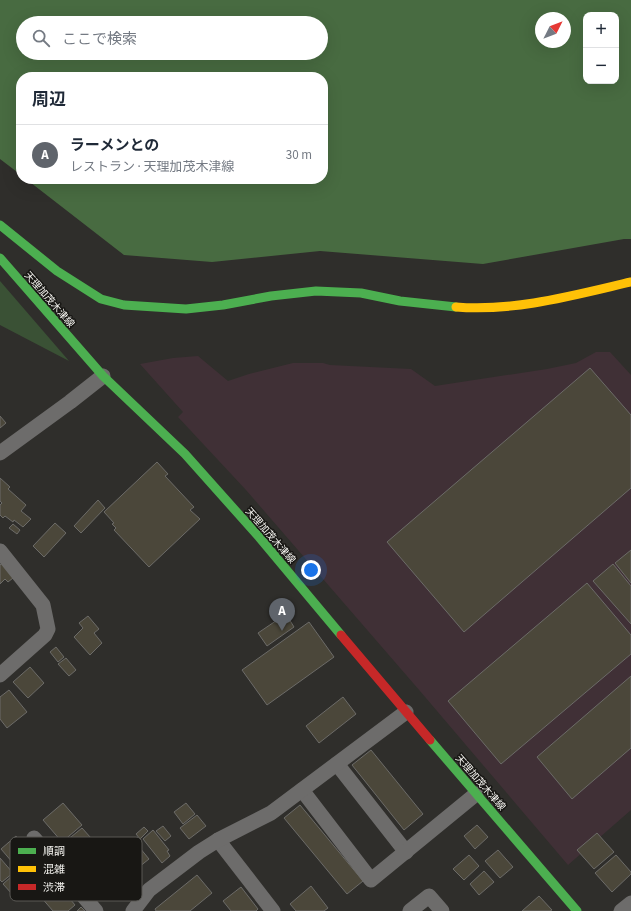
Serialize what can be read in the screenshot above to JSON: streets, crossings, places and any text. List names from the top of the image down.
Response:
{
  "streets": {
    "main road": ["天理加茂木津線"]
  },
  "legend": ["順調", "混雑", "渋滞"],
  "north": "top right",
  "page": {
    "map_buttons": ["+", "−"],
    "search": "ここで検索",
    "heading": "周辺",
    "list": [
      {
        "mark": "A",
        "name": "ラーメンとの",
        "note": "レストラン · 天理加茂木津線",
        "value": "30 m"
      }
    ],
    "pins": "A"
  }
}
